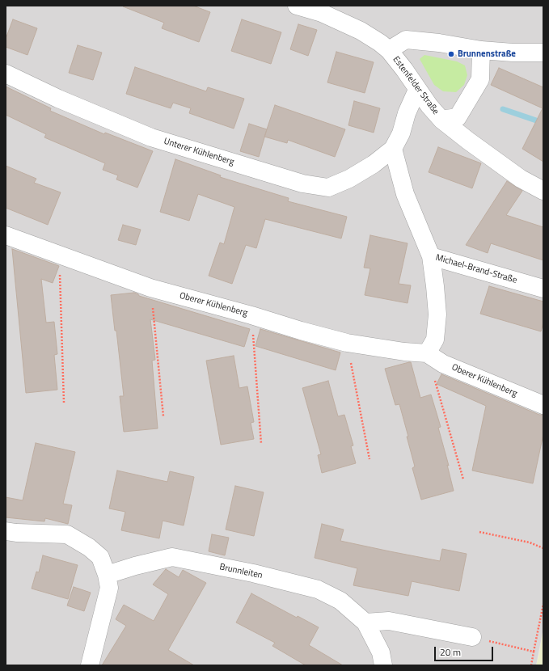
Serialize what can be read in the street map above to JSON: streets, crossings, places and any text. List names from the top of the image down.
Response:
{
  "streets": {
    "street": [
      "Estenfelder Straße",
      "Unterer Kühlenberg",
      "Michael-Brand-Straße",
      "Oberer Kühlenberg",
      "Brunnleiten"
    ]
  },
  "crossings": [
    ["Unterer Kühlenberg", "Michael-Brand-Straße"]
  ],
  "places": ["Brunnenstraße"],
  "scale_bar": "20 m"
}
